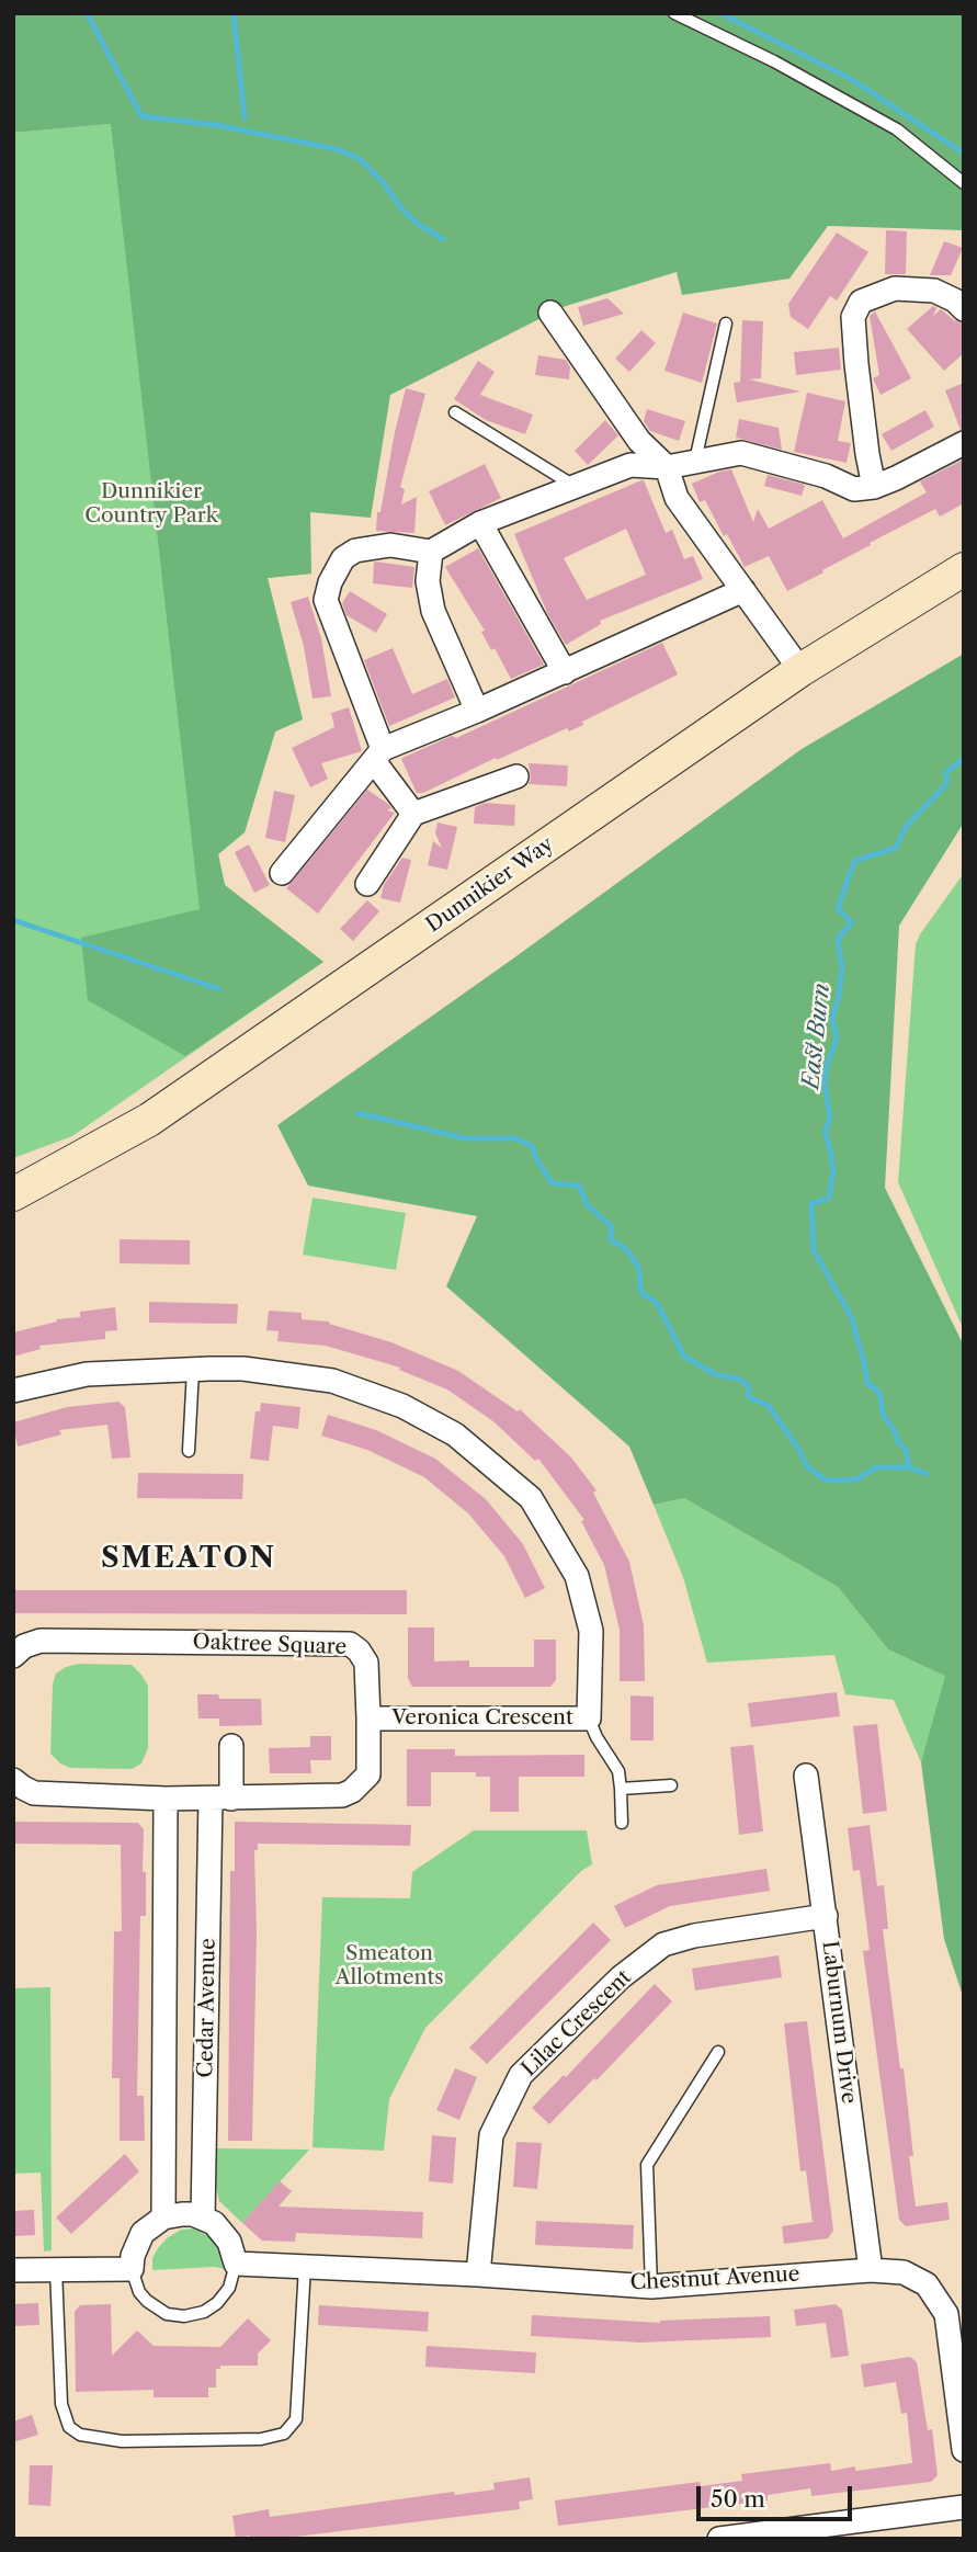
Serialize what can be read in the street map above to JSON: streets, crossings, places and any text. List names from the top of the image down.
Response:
{
  "streets": {
    "main road": ["Dunnikier Way"],
    "street": [
      "Oaktree Square",
      "Veronica Crescent",
      "Cedar Avenue",
      "Laburnum Drive",
      "Lilac Crescent",
      "Chestnut Avenue"
    ]
  },
  "crossings": [
    ["Oaktree Square", "Veronica Crescent"],
    ["Oaktree Square", "Cedar Avenue"],
    ["Cedar Avenue", "Chestnut Avenue"],
    ["Laburnum Drive", "Lilac Crescent"],
    ["Laburnum Drive", "Chestnut Avenue"],
    ["Lilac Crescent", "Chestnut Avenue"]
  ],
  "districts": ["SMEATON"],
  "water": ["East Burn"],
  "parks": ["Dunnikier Country Park", "Smeaton Allotments"],
  "scale_bar": "50 m"
}
